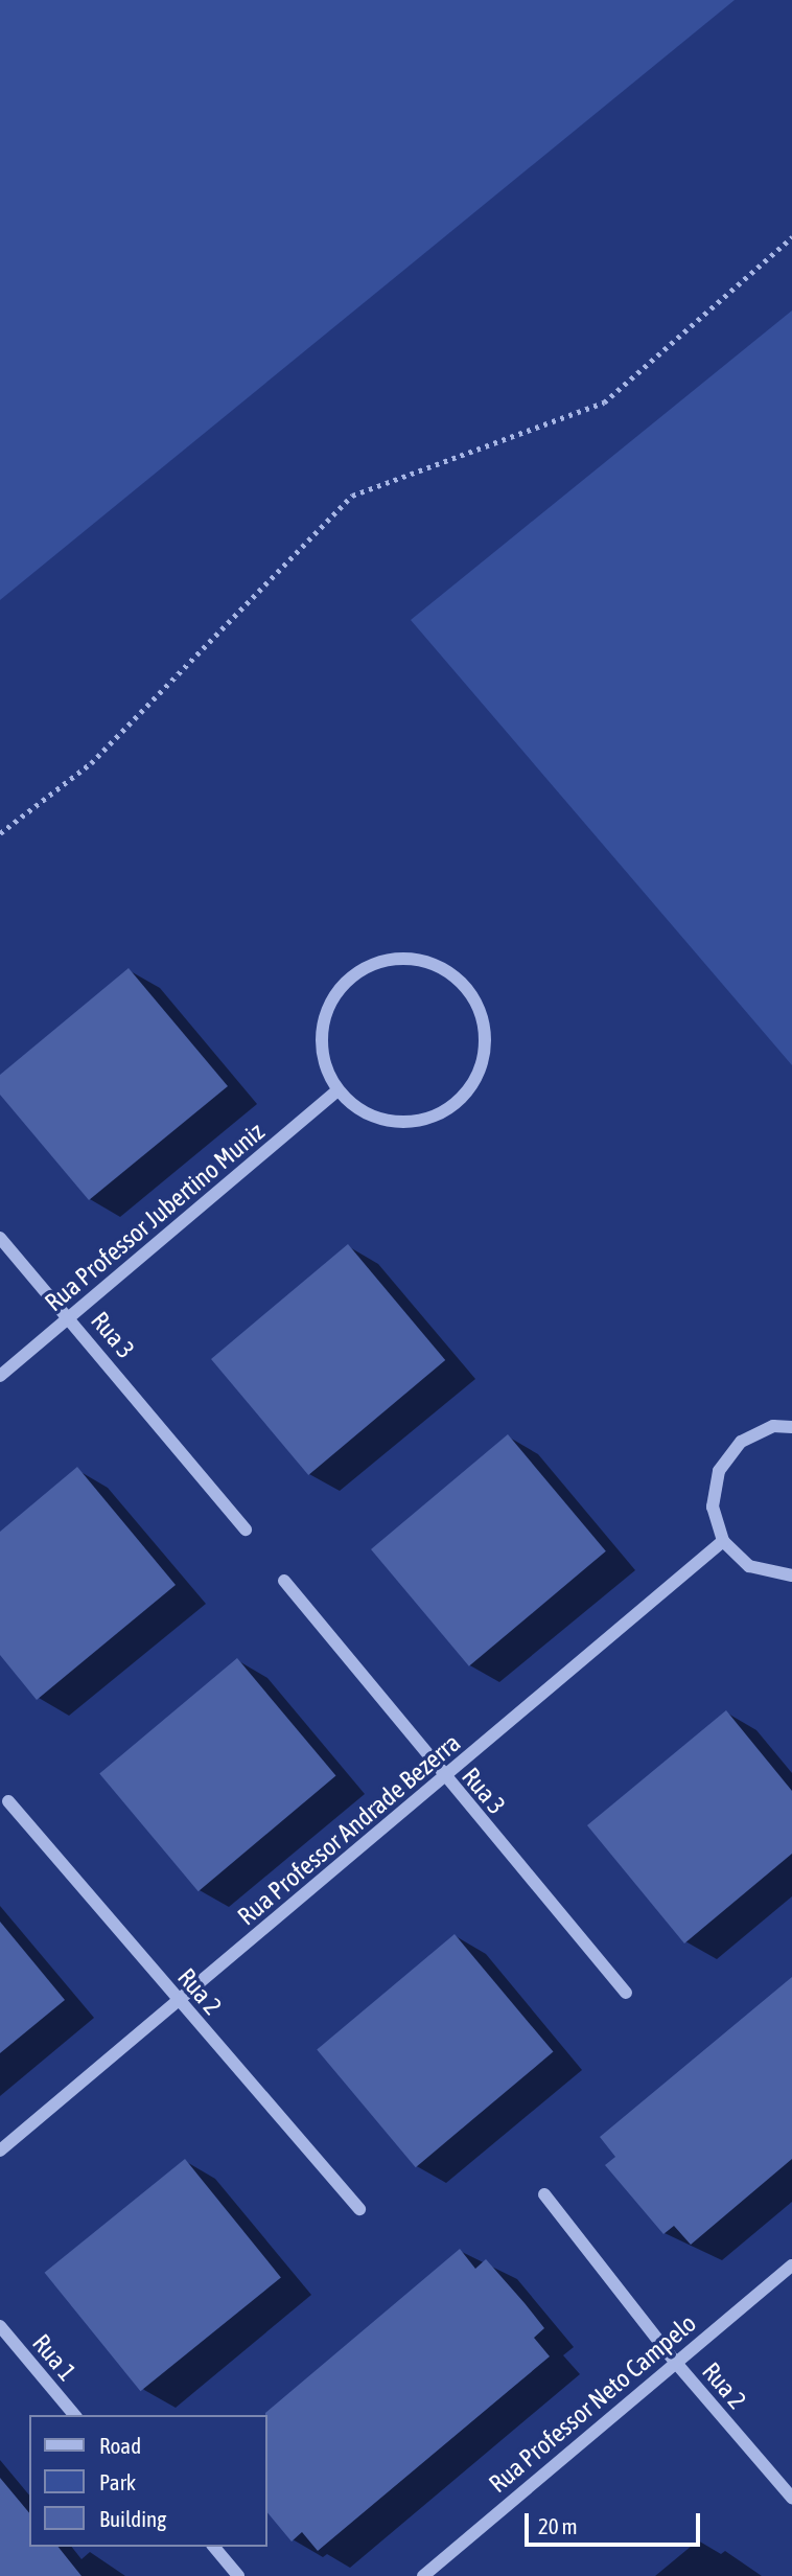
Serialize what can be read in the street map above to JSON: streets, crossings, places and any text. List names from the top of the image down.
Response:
{
  "streets": {
    "street": [
      "Rua Professor Jubertino Muniz",
      "Rua 3",
      "Rua Professor Andrade Bezerra",
      "Rua 2",
      "Rua 1",
      "Rua Professor Neto Campelo"
    ]
  },
  "crossings": [
    ["Rua Professor Jubertino Muniz", "Rua 3"],
    ["Rua 3", "Rua Professor Andrade Bezerra"],
    ["Rua Professor Andrade Bezerra", "Rua 2"],
    ["Rua 2", "Rua Professor Neto Campelo"]
  ],
  "legend": ["Road", "Park", "Building"],
  "scale_bar": "20 m"
}
